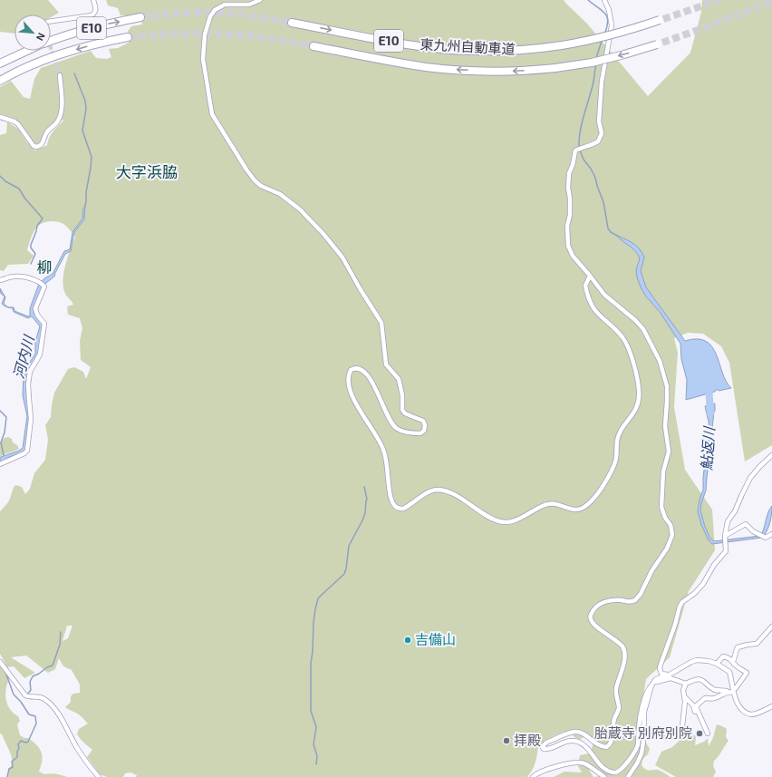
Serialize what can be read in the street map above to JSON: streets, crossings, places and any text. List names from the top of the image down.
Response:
{
  "streets": {
    "highway": ["E10", "東九州自動車道"]
  },
  "districts": ["大字浜脇", "柳"],
  "water": ["河内川", "鮎返川"],
  "places": ["吉備山", "胎蔵寺 別府別院", "拝殿"],
  "north": "bottom right"
}
